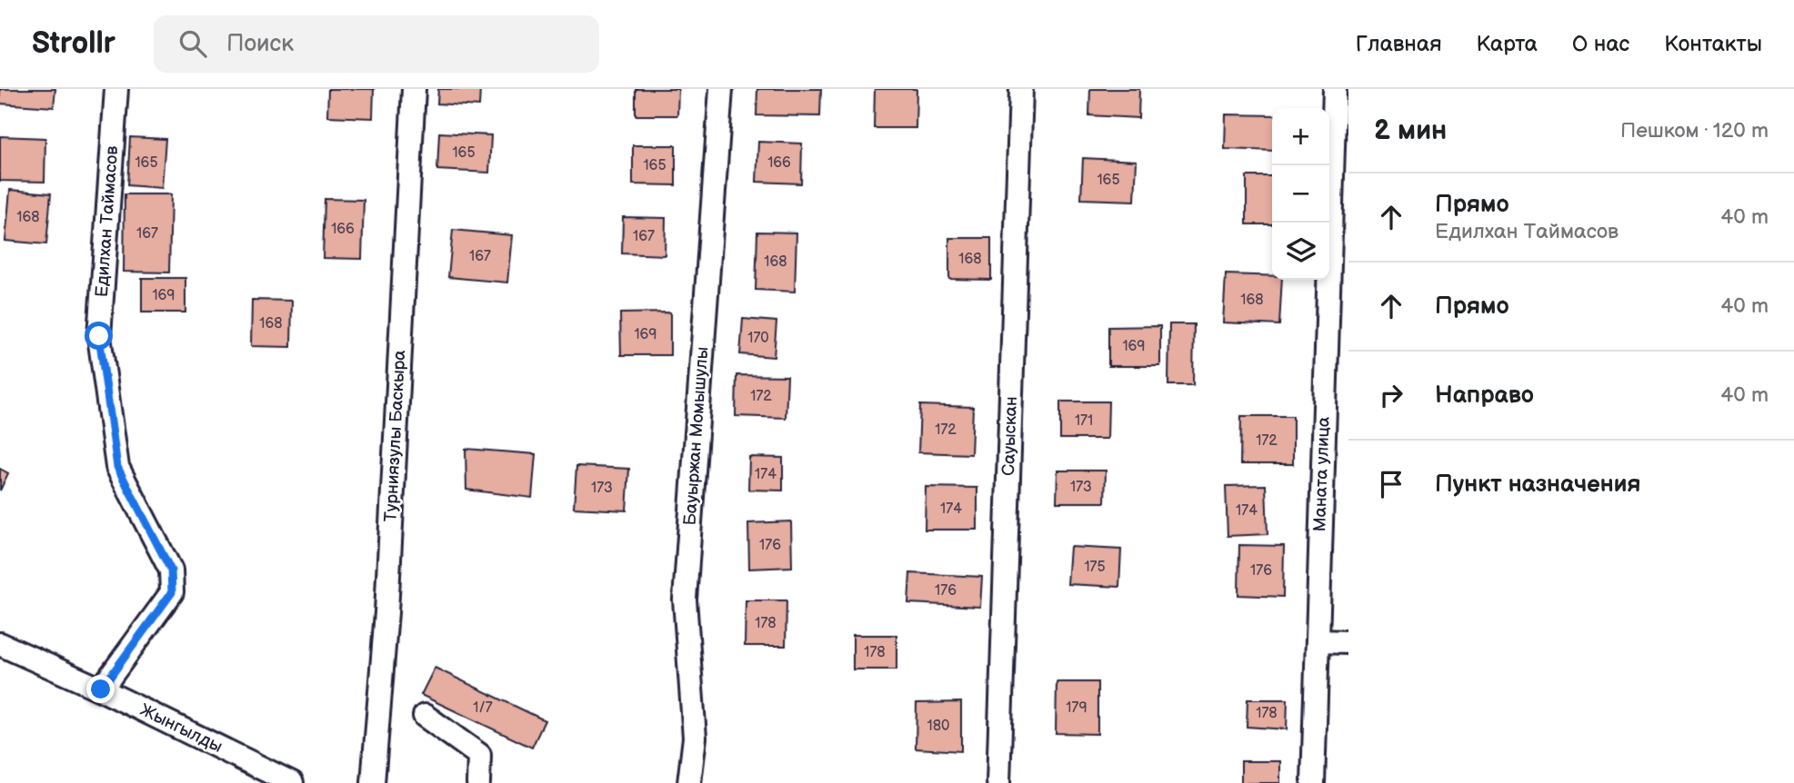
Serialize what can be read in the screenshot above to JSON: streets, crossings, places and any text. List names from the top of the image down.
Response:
{
  "streets": {
    "street": [
      "Едилхан Таймасов",
      "Турниязулы Баскыра",
      "Бауыржан Момышулы",
      "Сауыскан",
      "Маната улица",
      "Жынгылды"
    ]
  },
  "crossings": [
    ["Едилхан Таймасов", "Жынгылды"]
  ],
  "house_numbers": [
    "165",
    "165",
    "166",
    "165",
    "165",
    "168",
    "166",
    "167",
    "167",
    "167",
    "168",
    "168",
    "169",
    "168",
    "168",
    "169",
    "170",
    "169",
    "172",
    "171",
    "172",
    "172",
    "174",
    "173",
    "173",
    "174",
    "174",
    "176",
    "175",
    "176",
    "176",
    "178",
    "178",
    "1/7",
    "179",
    "178",
    "180"
  ],
  "page": {
    "header": "Strollr",
    "search": "Поиск",
    "nav": [
      "Главная",
      "Карта",
      "О нас",
      "Контакты"
    ],
    "heading": ["2 мин", "Пешком · 120 m"],
    "map_buttons": ["+", "−"],
    "list": [
      ["Прямо", "Едилхан Таймасов", "40 m"],
      ["Прямо", "40 m"],
      ["Направо", "40 m"],
      "Пункт назначения"
    ]
  }
}
